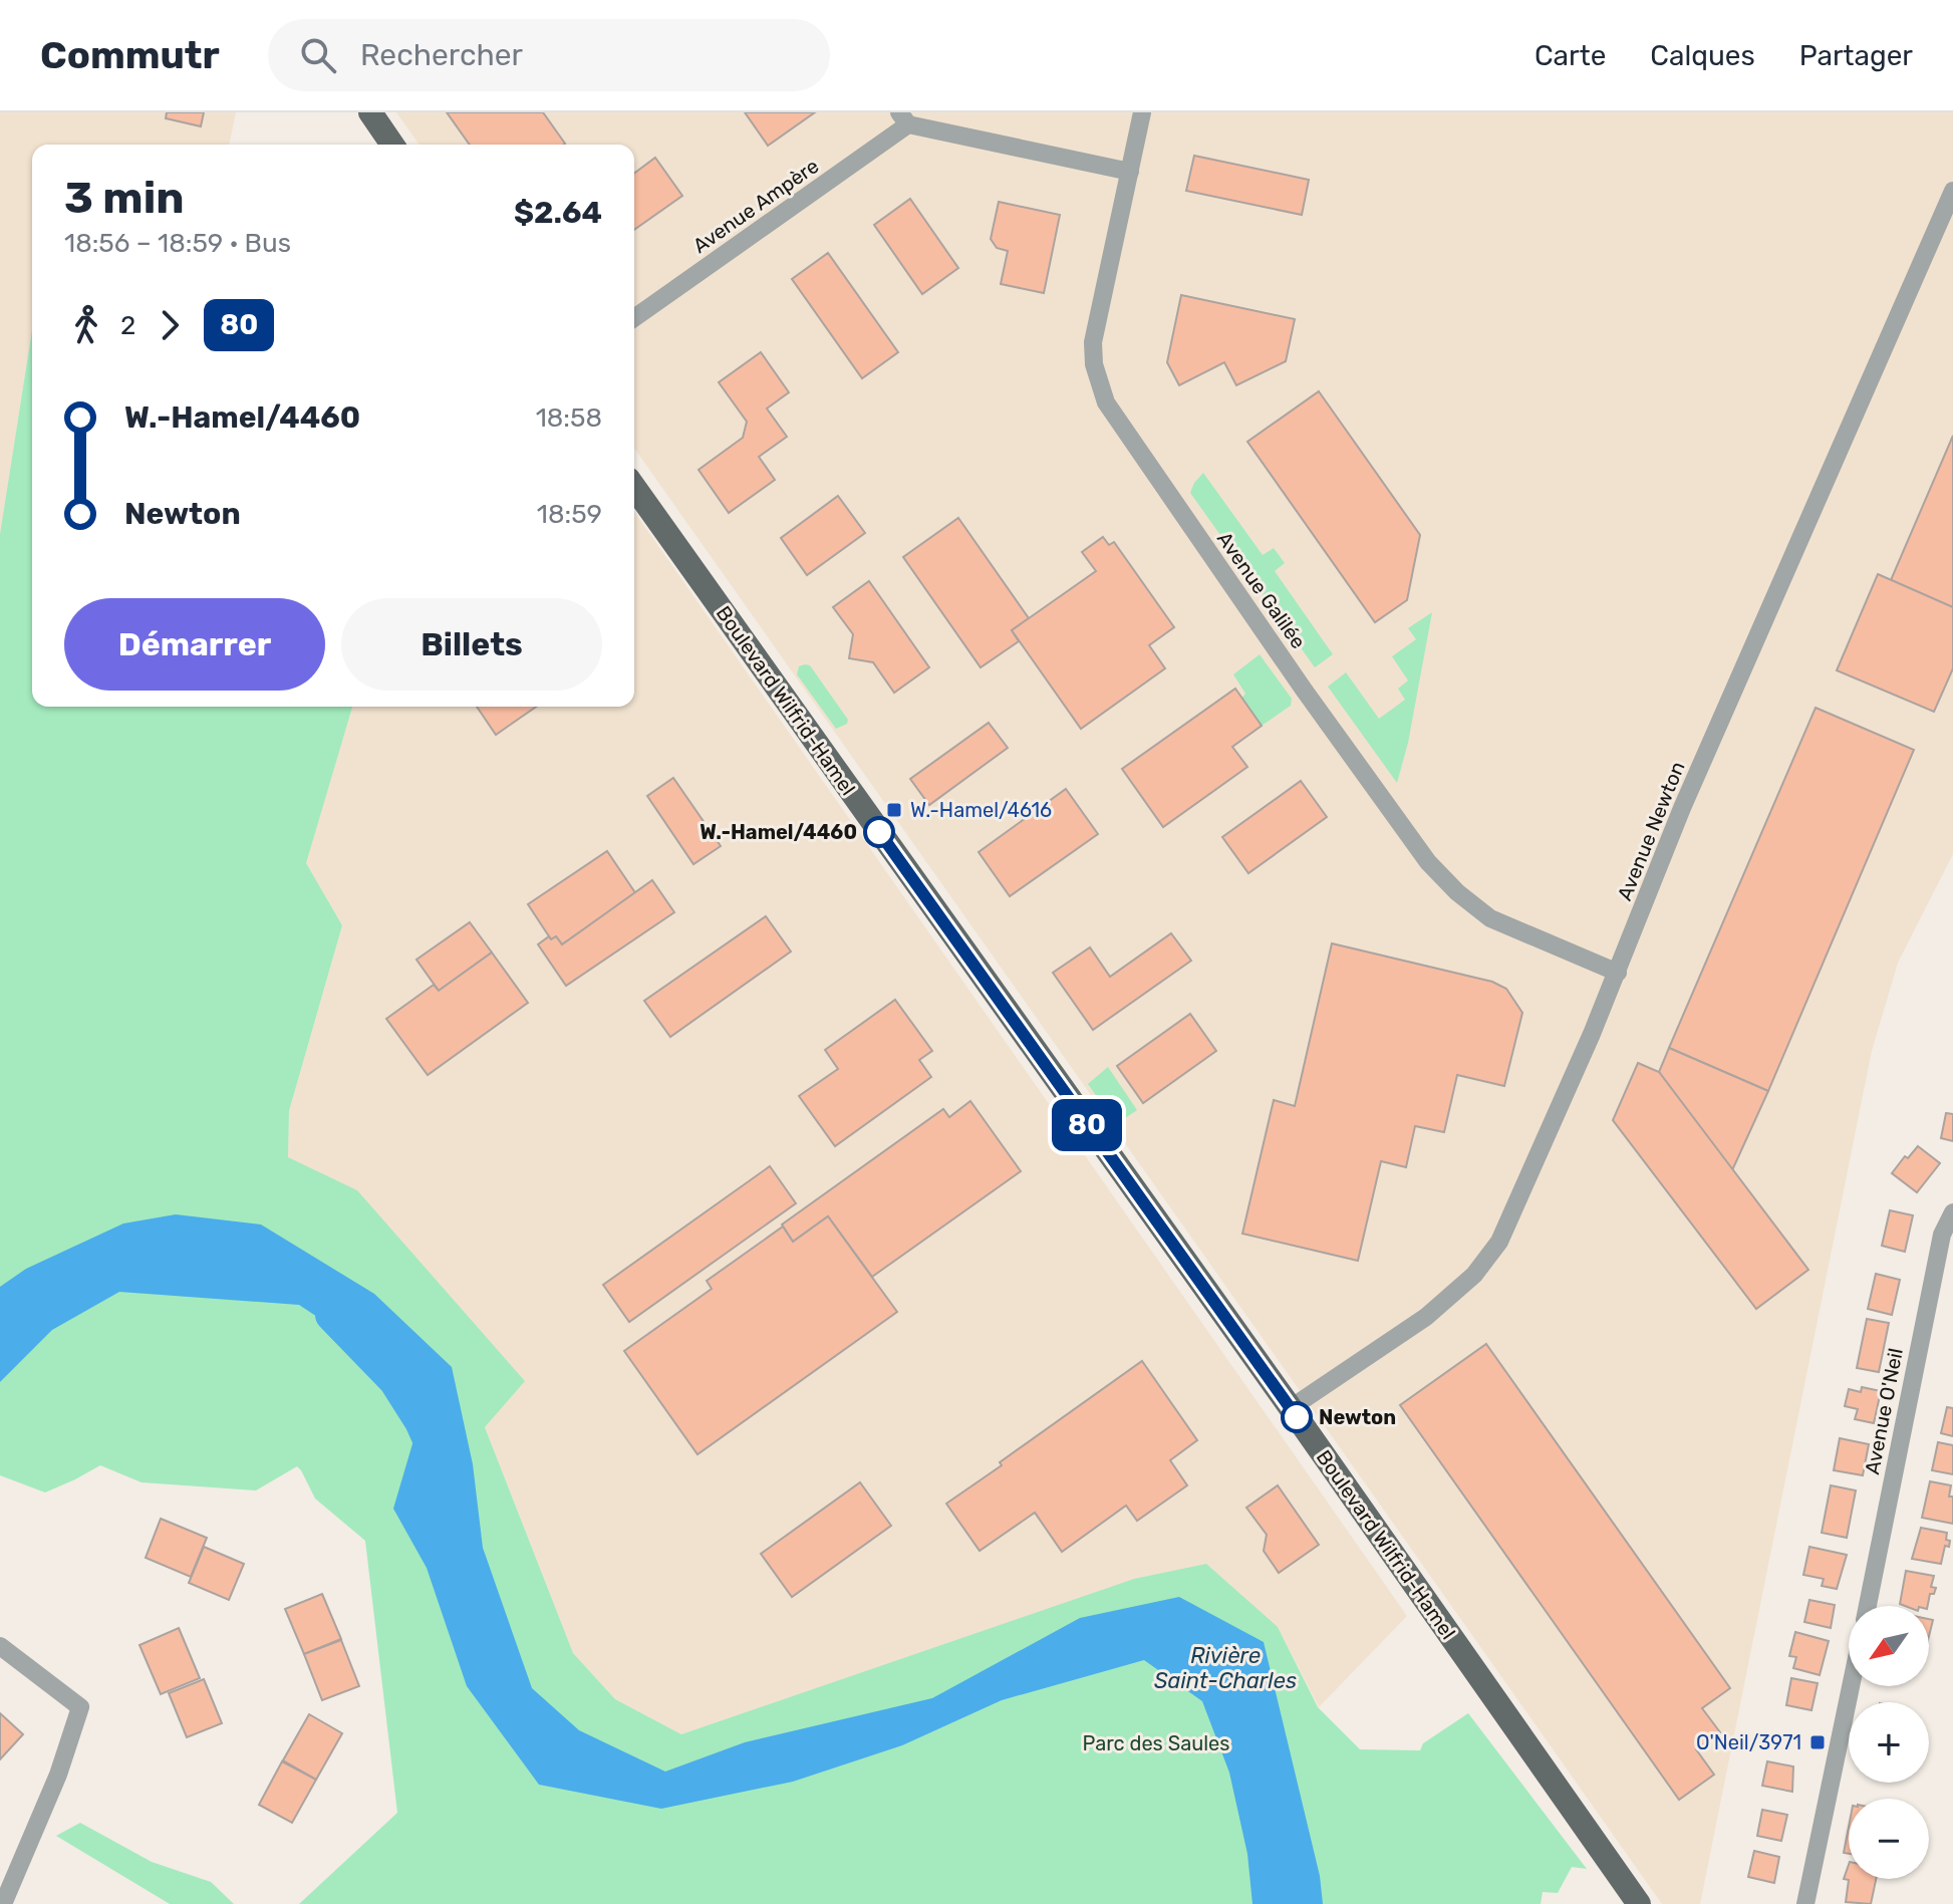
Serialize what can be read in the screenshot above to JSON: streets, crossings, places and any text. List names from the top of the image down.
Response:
{
  "streets": {
    "main road": ["Boulevard Wilfrid-Hamel"],
    "street": [
      "Avenue Ampère",
      "Avenue Galilée",
      "Avenue Newton",
      "Avenue O'Neil"
    ]
  },
  "crossings": [
    ["Avenue Galilée", "Avenue Newton"],
    ["Boulevard Wilfrid-Hamel", "Avenue Newton"]
  ],
  "water": ["Rivière Saint-Charles"],
  "parks": ["Parc des Saules"],
  "places": {
    "transit": ["W.-Hamel/4616", "O'Neil/3971"],
    "other": ["W.-Hamel/4460", "Newton"]
  },
  "lines": ["bus line 80"],
  "north": "bottom left",
  "page": {
    "header": "Commutr",
    "search": "Rechercher",
    "nav": ["Carte", "Calques", "Partager"],
    "on_map": "80",
    "heading": ["3 min", "18:56 – 18:59 · Bus", "$2.64"],
    "legs": ["2", "80"],
    "list": [
      {
        "name": "W.-Hamel/4460",
        "value": "18:58"
      },
      {
        "name": "Newton",
        "value": "18:59"
      }
    ],
    "buttons": ["Démarrer", "Billets"],
    "map_buttons": ["+", "−"]
  }
}
